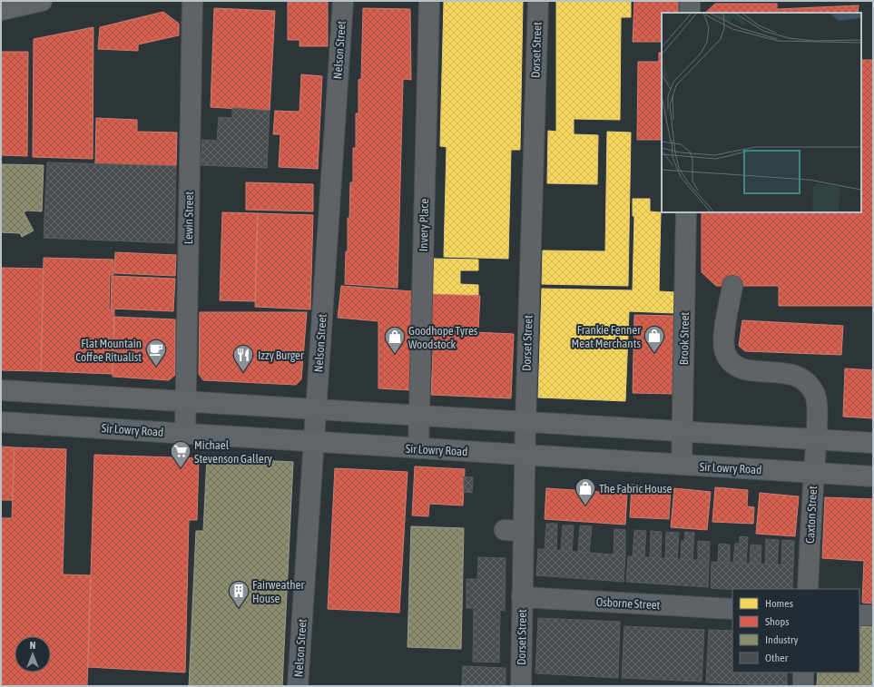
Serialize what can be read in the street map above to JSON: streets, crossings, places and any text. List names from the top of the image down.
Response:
{
  "streets": {
    "main road": ["Sir Lowry Road"],
    "street": [
      "Nelson Street",
      "Dorset Street",
      "Lewin Street",
      "Invery Place",
      "Brook Street",
      "Caxton Street",
      "Osborne Street"
    ]
  },
  "crossings": [
    ["Nelson Street", "Sir Lowry Road"],
    ["Dorset Street", "Sir Lowry Road"],
    ["Dorset Street", "Osborne Street"],
    ["Lewin Street", "Sir Lowry Road"],
    ["Invery Place", "Sir Lowry Road"],
    ["Brook Street", "Sir Lowry Road"],
    ["Sir Lowry Road", "Caxton Street"]
  ],
  "places": {
    "shop": ["Frankie Fenner Meat Merchants", "Goodhope Tyres Woodstock", "The Fabric House"],
    "cafe": ["Flat Mountain Coffee Ritualist"],
    "restaurant": ["Izzy Burger"],
    "supermarket": ["Michael Stevenson Gallery"],
    "building": ["Fairweather House"]
  },
  "legend": [
    "Homes",
    "Shops",
    "Industry",
    "Other"
  ],
  "north": "top"
}
